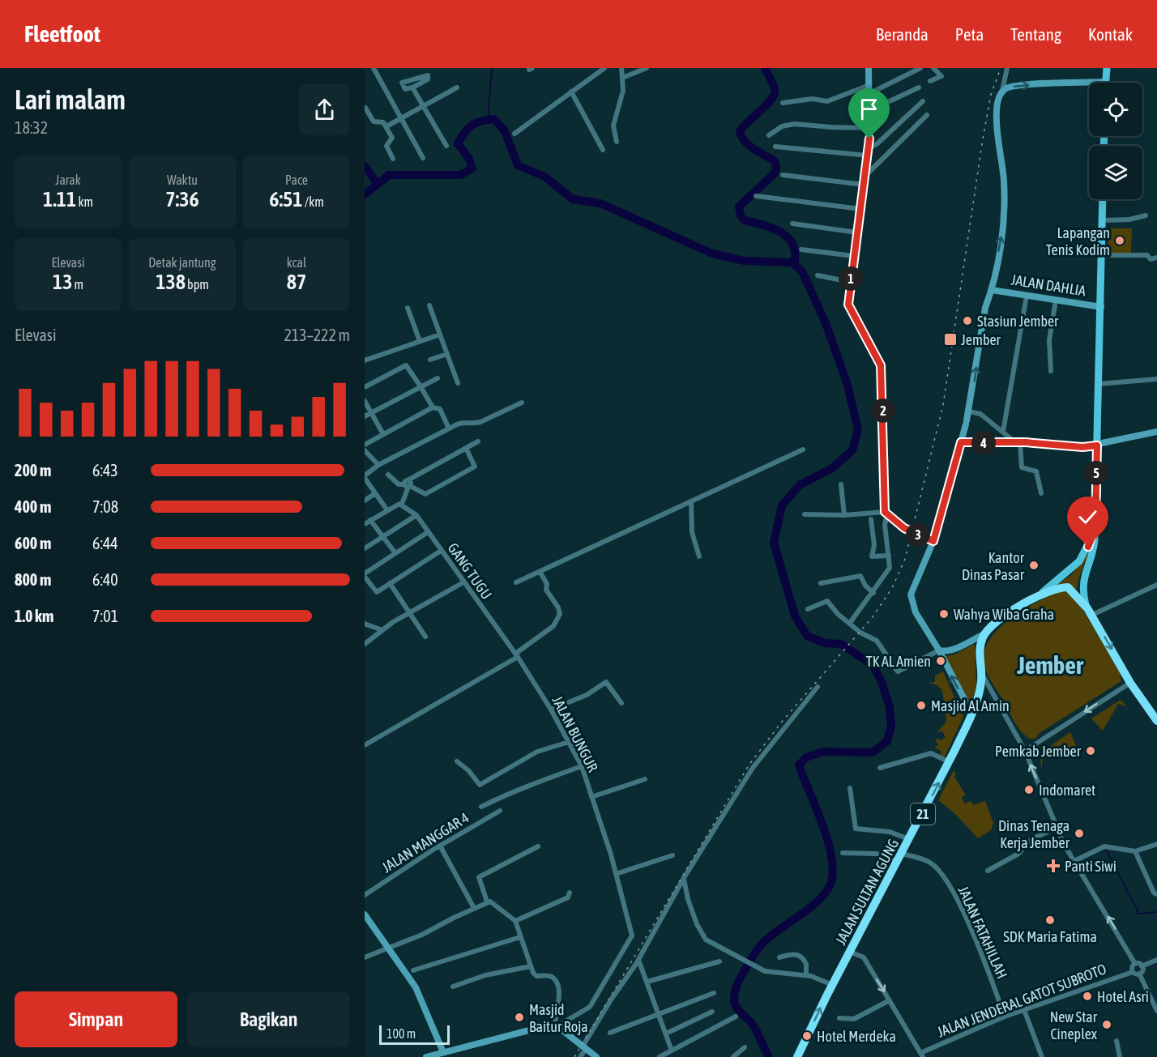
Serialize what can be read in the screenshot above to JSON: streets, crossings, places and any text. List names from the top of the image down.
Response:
{
  "streets": {
    "highway": ["21", "JALAN SULTAN AGUNG"],
    "street": [
      "JALAN DAHLIA",
      "GANG TUGU",
      "JALAN BUNGUR",
      "JALAN MANGGAR 4",
      "JALAN FATAHILLAH",
      "JALAN JENDERAL GATOT SUBROTO"
    ]
  },
  "crossings": [
    ["GANG TUGU", "JALAN BUNGUR"],
    ["JALAN SULTAN AGUNG", "JALAN FATAHILLAH"],
    ["JALAN FATAHILLAH", "JALAN JENDERAL GATOT SUBROTO"]
  ],
  "one_way": ["JALAN SULTAN AGUNG"],
  "districts": ["Jember"],
  "places": {
    "other": [
      "Lapangan Tenis Kodim",
      "Stasiun Jember",
      "Kantor Dinas Pasar",
      "Wahya Wiba Graha",
      "TK AL Amien",
      "Masjid Al Amin",
      "Pemkab Jember",
      "Indomaret",
      "Dinas Tenaga Kerja Jember",
      "SDK Maria Fatima",
      "Hotel Asri",
      "Masjid Baitur Roja",
      "New Star Cineplex",
      "Hotel Merdeka"
    ],
    "transit": ["Jember"],
    "health": ["Panti Siwi"]
  },
  "scale_bar": "100 m",
  "page": {
    "header": "Fleetfoot",
    "nav": [
      "Beranda",
      "Peta",
      "Tentang",
      "Kontak"
    ],
    "heading": ["Lari malam", "18:32"],
    "stats": [
      ["Jarak", "1.11 km"],
      ["Waktu", "7:36"],
      ["Pace", "6:51 /km"],
      ["Elevasi", "13 m"],
      ["Detak jantung", "138 bpm"],
      ["kcal", "87"]
    ],
    "pins": [
      "1",
      "2",
      "4",
      "5",
      "3"
    ],
    "chart": ["Elevasi", "213–222 m"],
    "list": [
      {
        "name": "200 m",
        "note": "6:43"
      },
      {
        "name": "400 m",
        "note": "7:08"
      },
      {
        "name": "600 m",
        "note": "6:44"
      },
      {
        "name": "800 m",
        "note": "6:40"
      },
      {
        "name": "1.0 km",
        "note": "7:01"
      }
    ],
    "buttons": ["Simpan", "Bagikan"],
    "scale": "100 m"
  }
}
